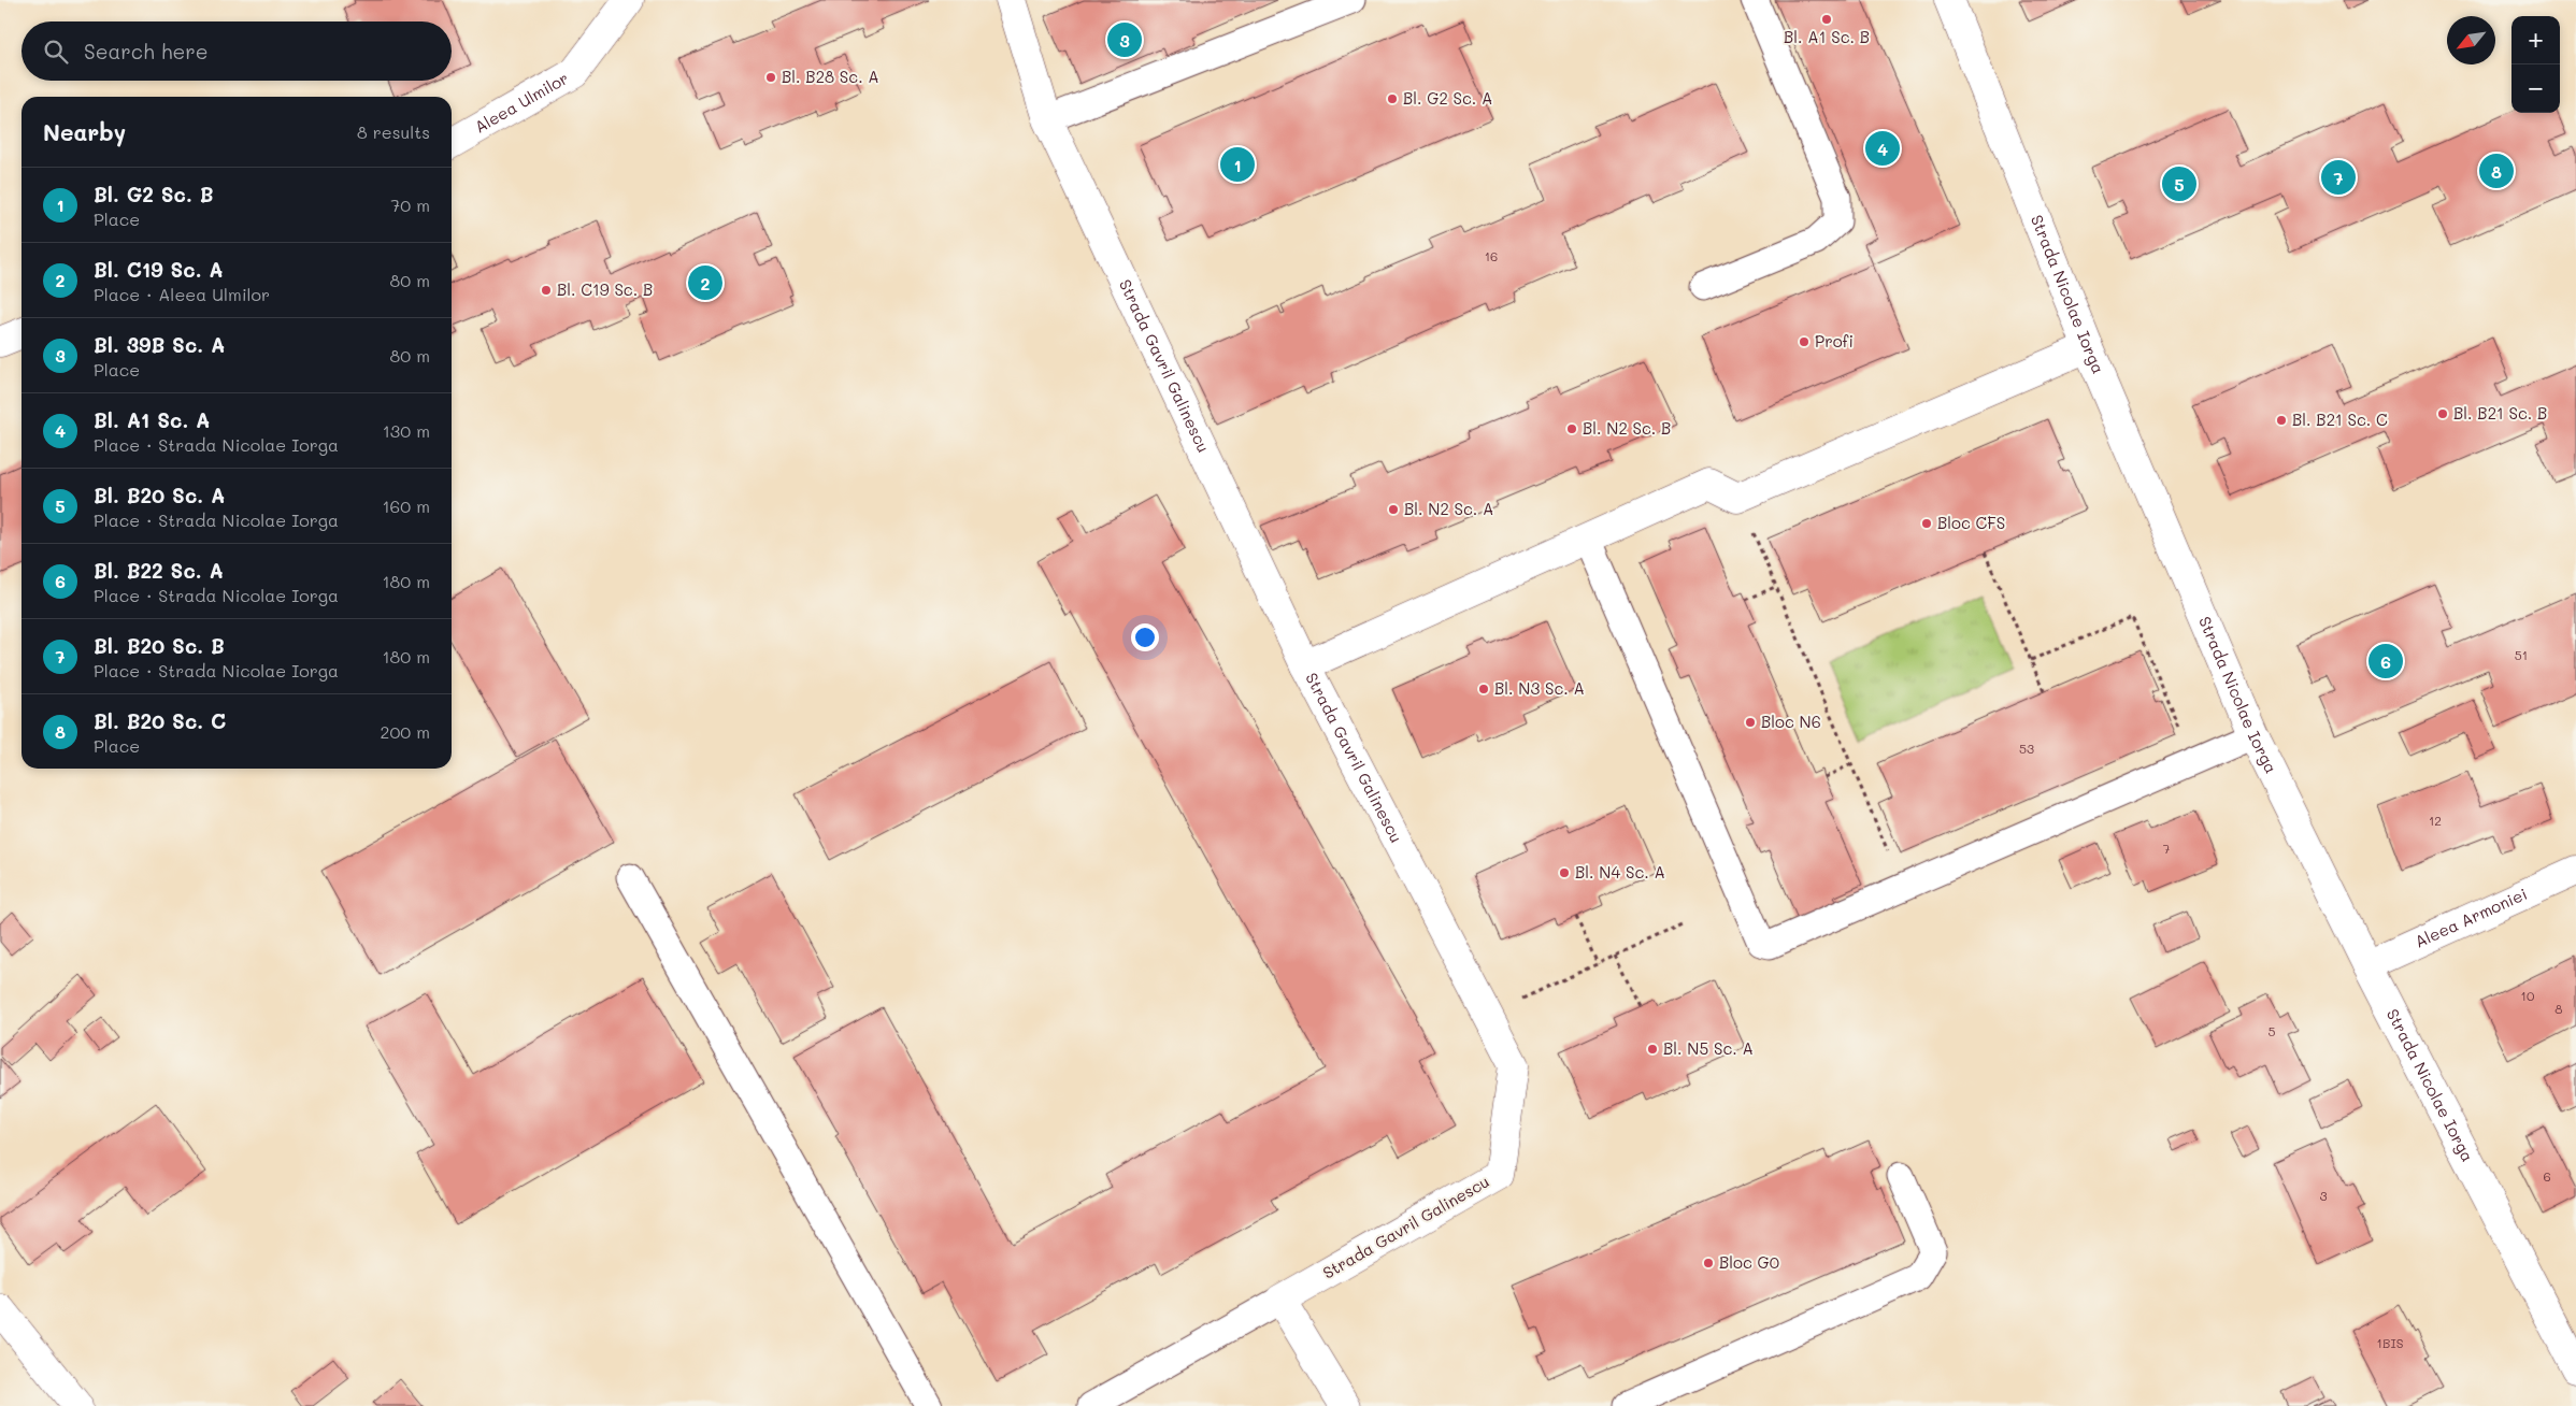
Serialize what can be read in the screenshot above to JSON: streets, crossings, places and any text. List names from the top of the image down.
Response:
{
  "streets": {
    "street": [
      "Aleea Ulmilor",
      "Strada Nicolae Iorga",
      "Strada Gavril Galinescu",
      "Aleea Armoniei"
    ]
  },
  "crossings": [
    ["Strada Nicolae Iorga", "Aleea Armoniei"]
  ],
  "places": [
    "Bl. A1 Sc. B",
    "Bl. B28 Sc. A",
    "Bl. G2 Sc. A",
    "Bl. C19 Sc. B",
    "Profi",
    "Bl. B21 Sc. B",
    "Bl. B21 Sc. C",
    "Bl. N2 Sc. B",
    "Bl. N2 Sc. A",
    "Bloc CFS",
    "Bl. N3 Sc. A",
    "Bloc N6",
    "Bl. N4 Sc. A",
    "Bl. N5 Sc. A",
    "Bloc G0"
  ],
  "house_numbers": [
    "16",
    "51",
    "53",
    "12",
    "7",
    "10",
    "8",
    "5",
    "6",
    "3",
    "1BIS"
  ],
  "north": "bottom left",
  "page": {
    "map_buttons": ["+", "−"],
    "pins": [
      "3",
      "4",
      "1",
      "8",
      "7",
      "5",
      "2",
      "6"
    ],
    "search": "Search here",
    "heading": ["Nearby", "8 results"],
    "list": [
      {
        "mark": "1",
        "name": "Bl. G2 Sc. B",
        "note": "Place",
        "value": "70 m"
      },
      {
        "mark": "2",
        "name": "Bl. C19 Sc. A",
        "note": "Place · Aleea Ulmilor",
        "value": "80 m"
      },
      {
        "mark": "3",
        "name": "Bl. 39B Sc. A",
        "note": "Place",
        "value": "80 m"
      },
      {
        "mark": "4",
        "name": "Bl. A1 Sc. A",
        "note": "Place · Strada Nicolae Iorga",
        "value": "130 m"
      },
      {
        "mark": "5",
        "name": "Bl. B20 Sc. A",
        "note": "Place · Strada Nicolae Iorga",
        "value": "160 m"
      },
      {
        "mark": "6",
        "name": "Bl. B22 Sc. A",
        "note": "Place · Strada Nicolae Iorga",
        "value": "180 m"
      },
      {
        "mark": "7",
        "name": "Bl. B20 Sc. B",
        "note": "Place · Strada Nicolae Iorga",
        "value": "180 m"
      },
      {
        "mark": "8",
        "name": "Bl. B20 Sc. C",
        "note": "Place",
        "value": "200 m"
      }
    ]
  }
}
